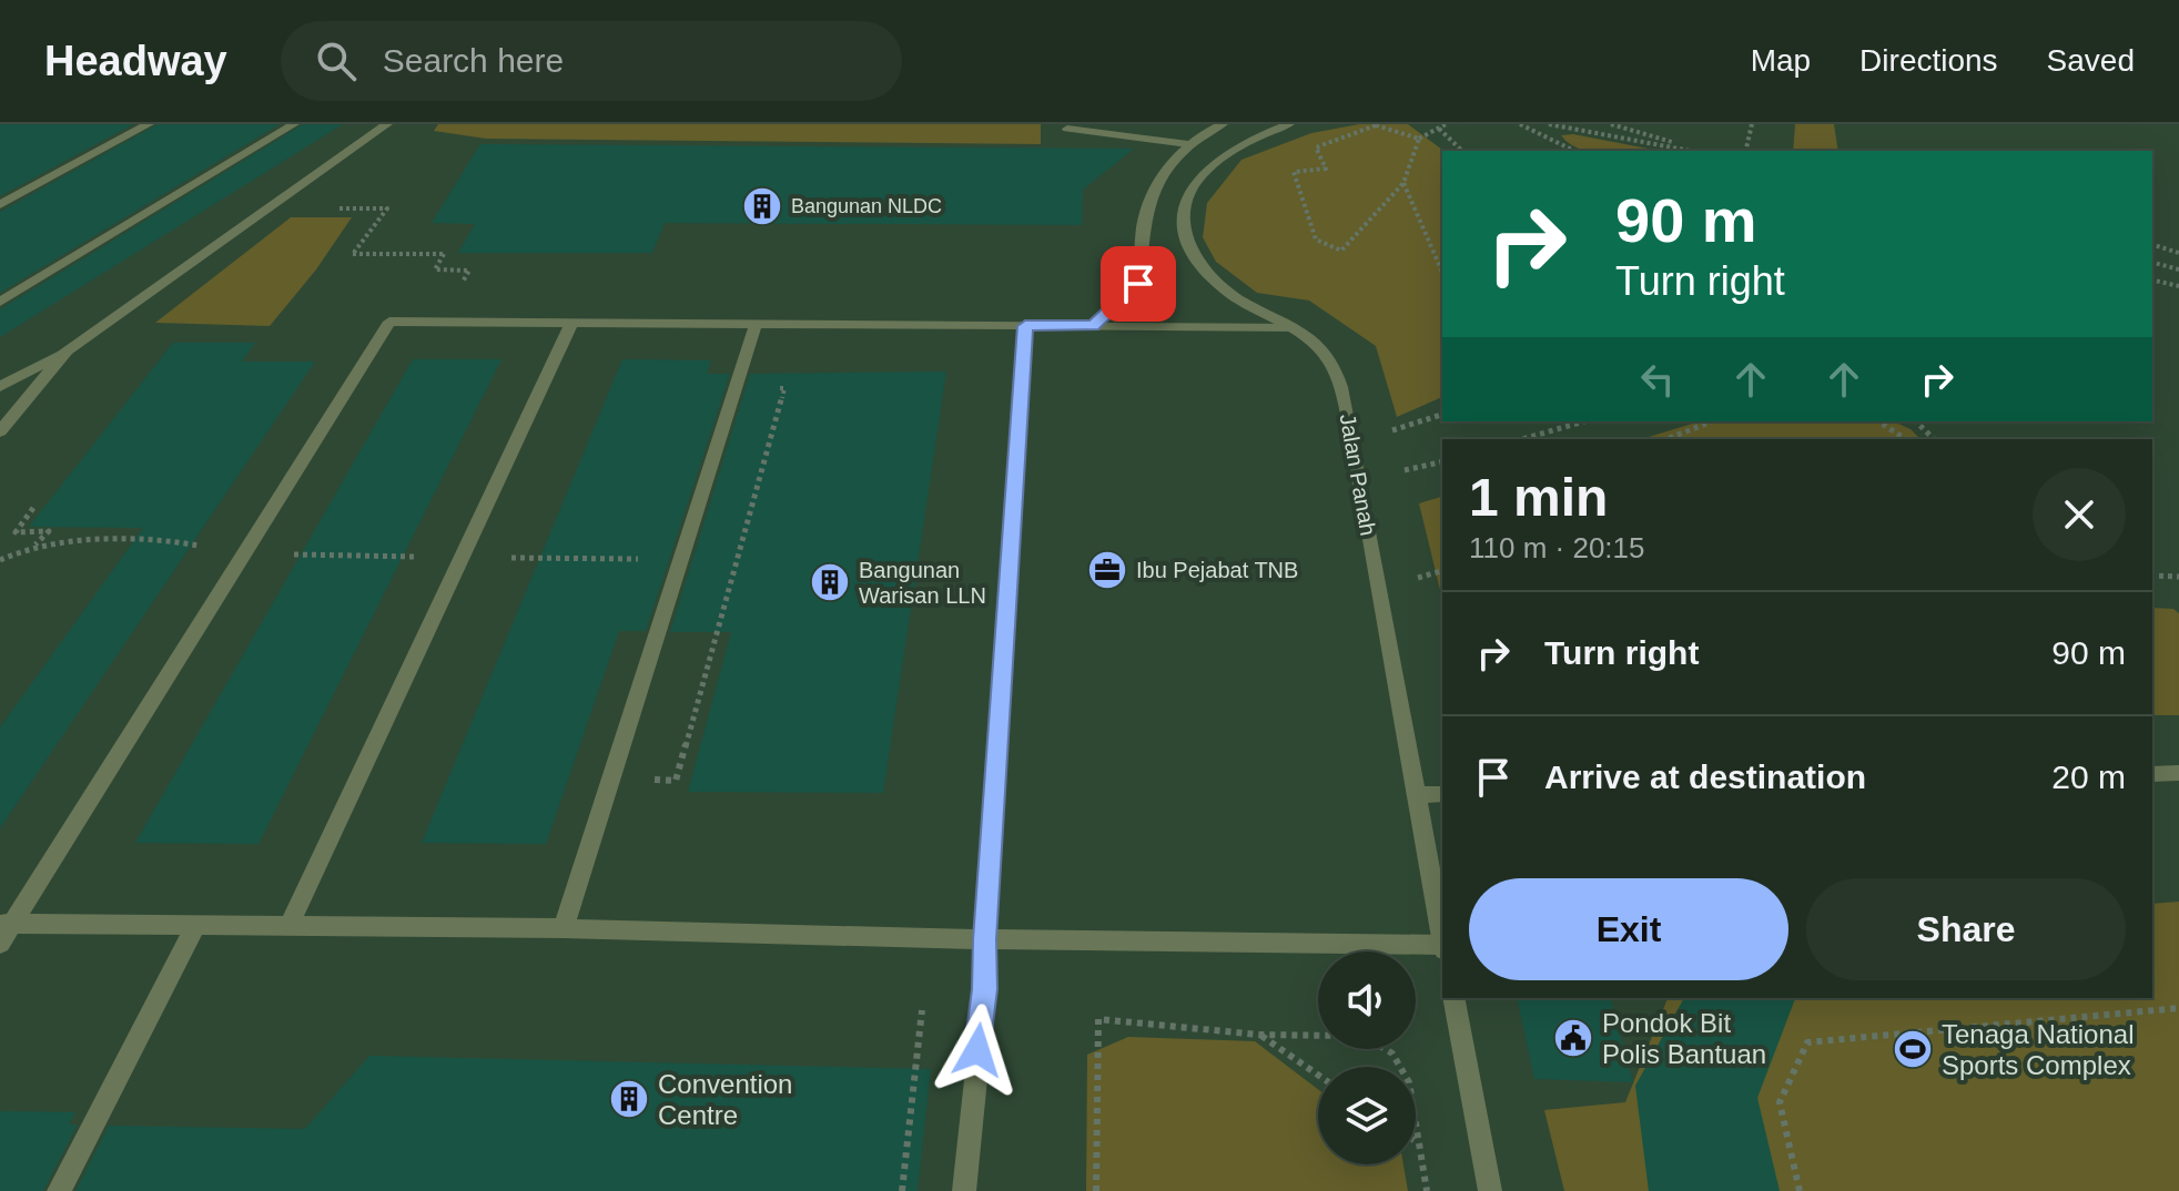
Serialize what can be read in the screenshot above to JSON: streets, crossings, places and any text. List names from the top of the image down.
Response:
{
  "streets": {
    "street": ["Jalan Panah"]
  },
  "places": {
    "building": ["Bangunan NLDC", "Bangunan Warisan LLN", "Convention Centre"],
    "office": ["Ibu Pejabat TNB"],
    "public building": ["Pondok Bit Polis Bantuan"],
    "sports": ["Tenaga National Sports Complex"]
  },
  "page": {
    "header": "Headway",
    "search": "Search here",
    "nav": ["Map", "Directions", "Saved"],
    "turn": ["90 m", "Turn right"],
    "heading": ["1 min", "110 m · 20:15"],
    "list": [
      {
        "name": "Turn right",
        "value": "90 m"
      },
      {
        "name": "Arrive at destination",
        "value": "20 m"
      }
    ],
    "buttons": ["Exit", "Share"]
  }
}
